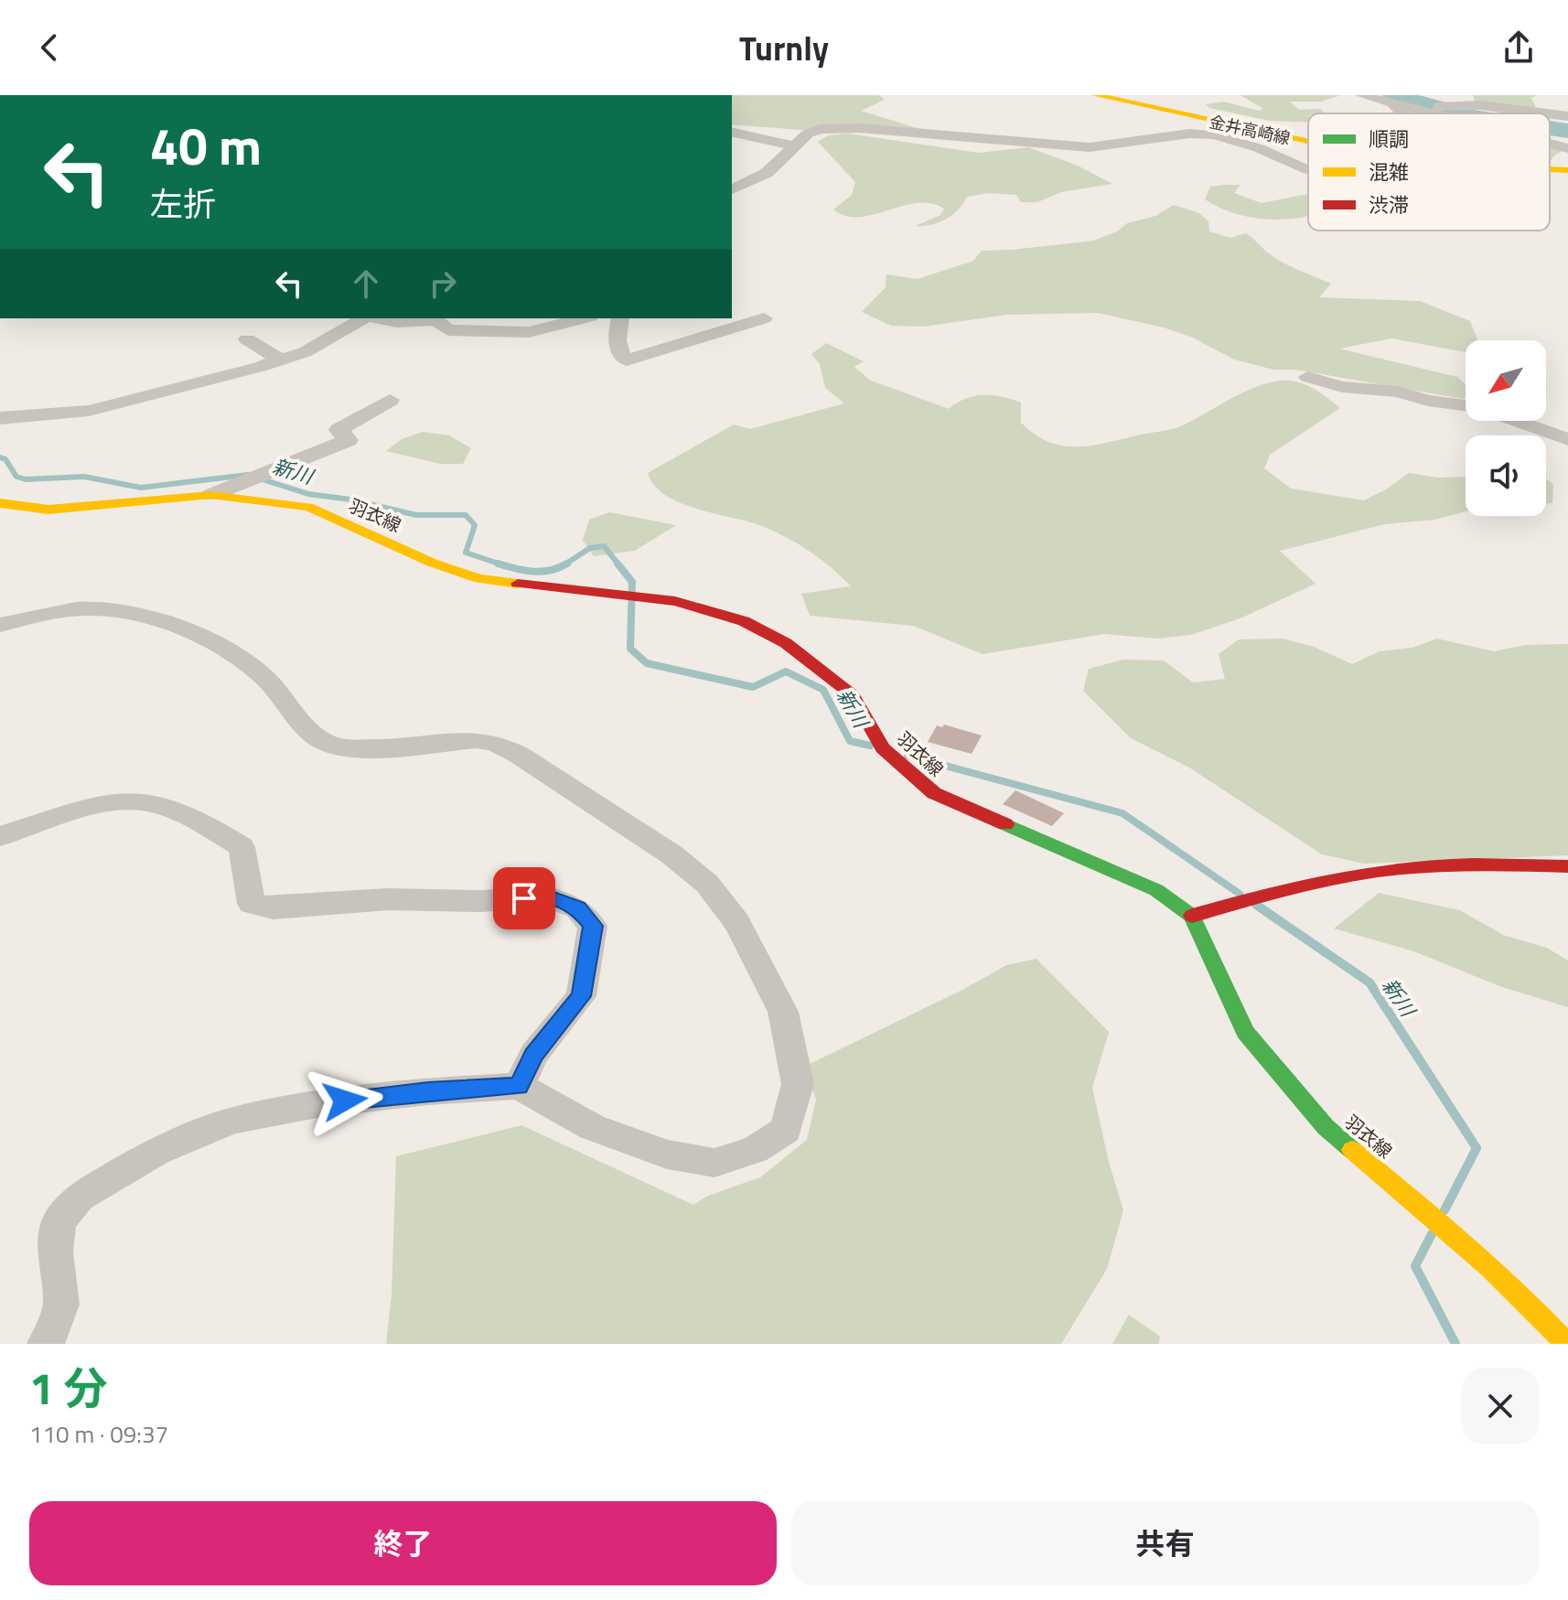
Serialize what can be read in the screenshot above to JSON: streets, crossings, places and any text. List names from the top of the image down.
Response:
{
  "streets": {
    "street": ["金井高崎線", "羽衣線"]
  },
  "water": ["新川"],
  "legend": ["順調", "混雑", "渋滞"],
  "north": "bottom left",
  "page": {
    "header": "Turnly",
    "turn": ["40 m", "左折"],
    "heading": ["1 分", "110 m · 09:37"],
    "buttons": ["終了", "共有"]
  }
}
